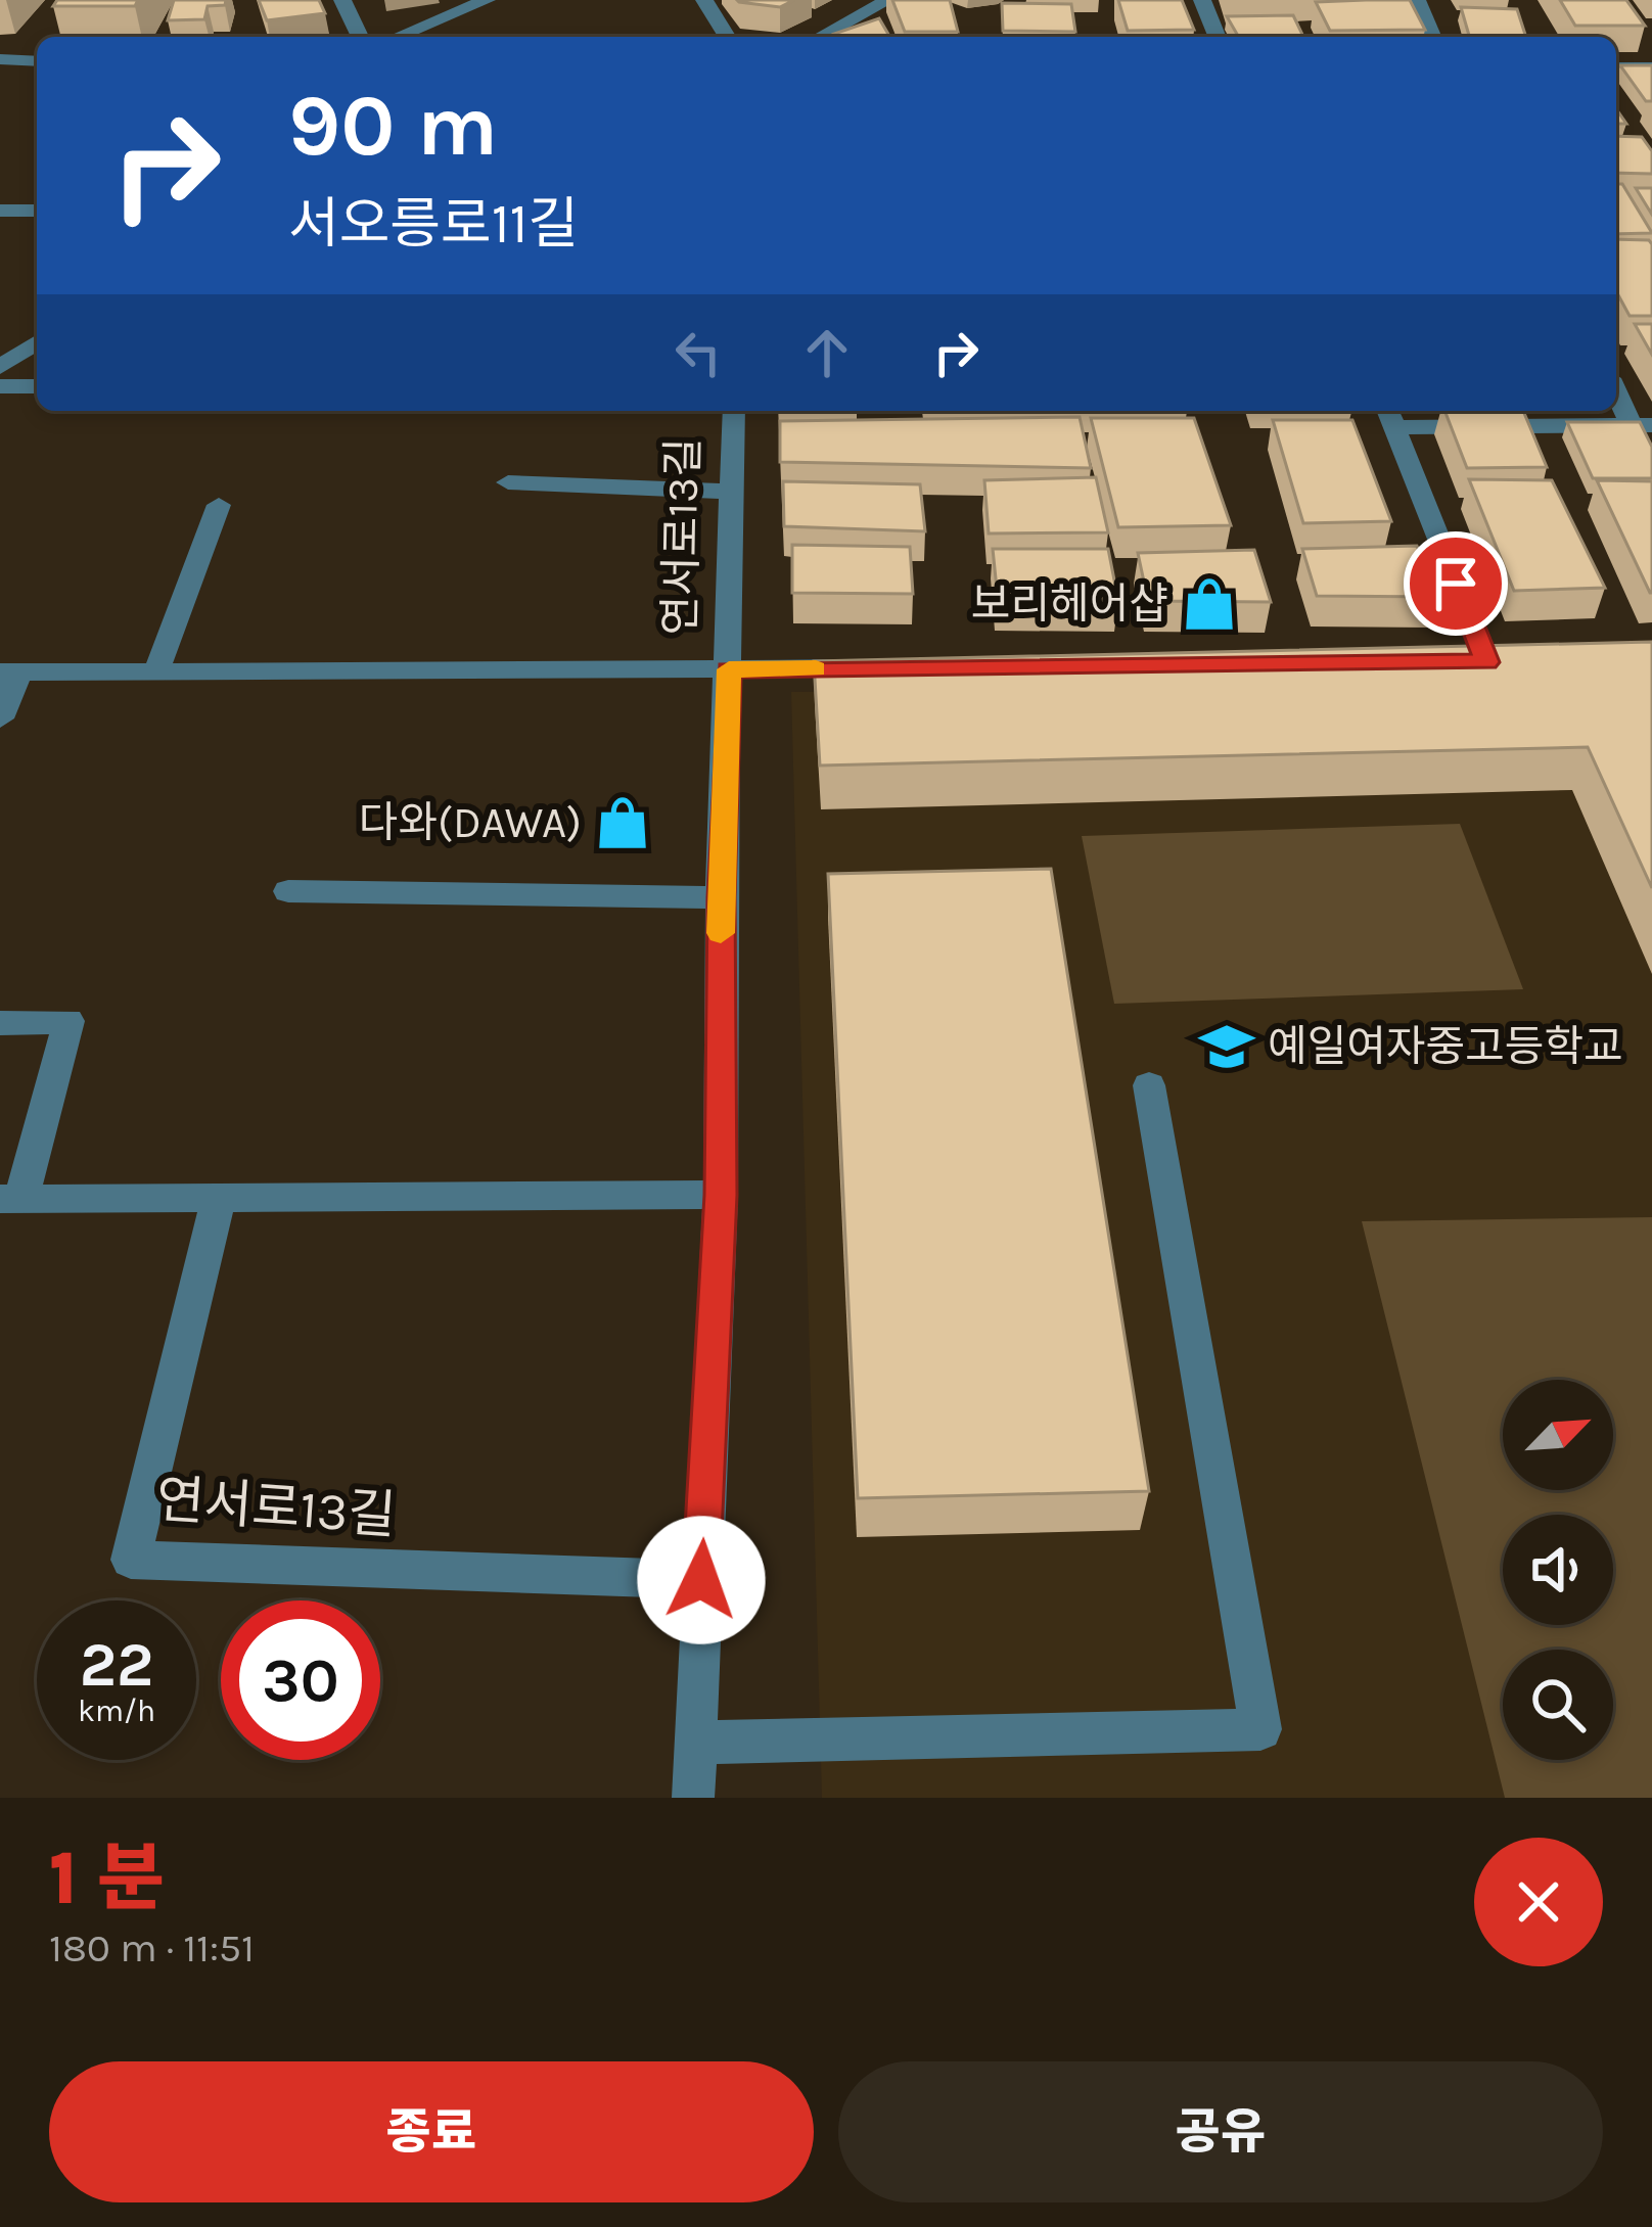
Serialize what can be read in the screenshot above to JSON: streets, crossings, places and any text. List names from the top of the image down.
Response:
{
  "streets": {
    "street": ["연서로13길"]
  },
  "places": {
    "shop": ["보리헤어샵", "다와(DAWA)"],
    "school or university": ["예일여자중고등학교"]
  },
  "north": "top right",
  "page": {
    "turn": ["90 m", "서오릉로11길"],
    "speed": "22 km/h",
    "limit": "30",
    "heading": ["1 분", "180 m · 11:51"],
    "buttons": ["종료", "공유"]
  }
}
